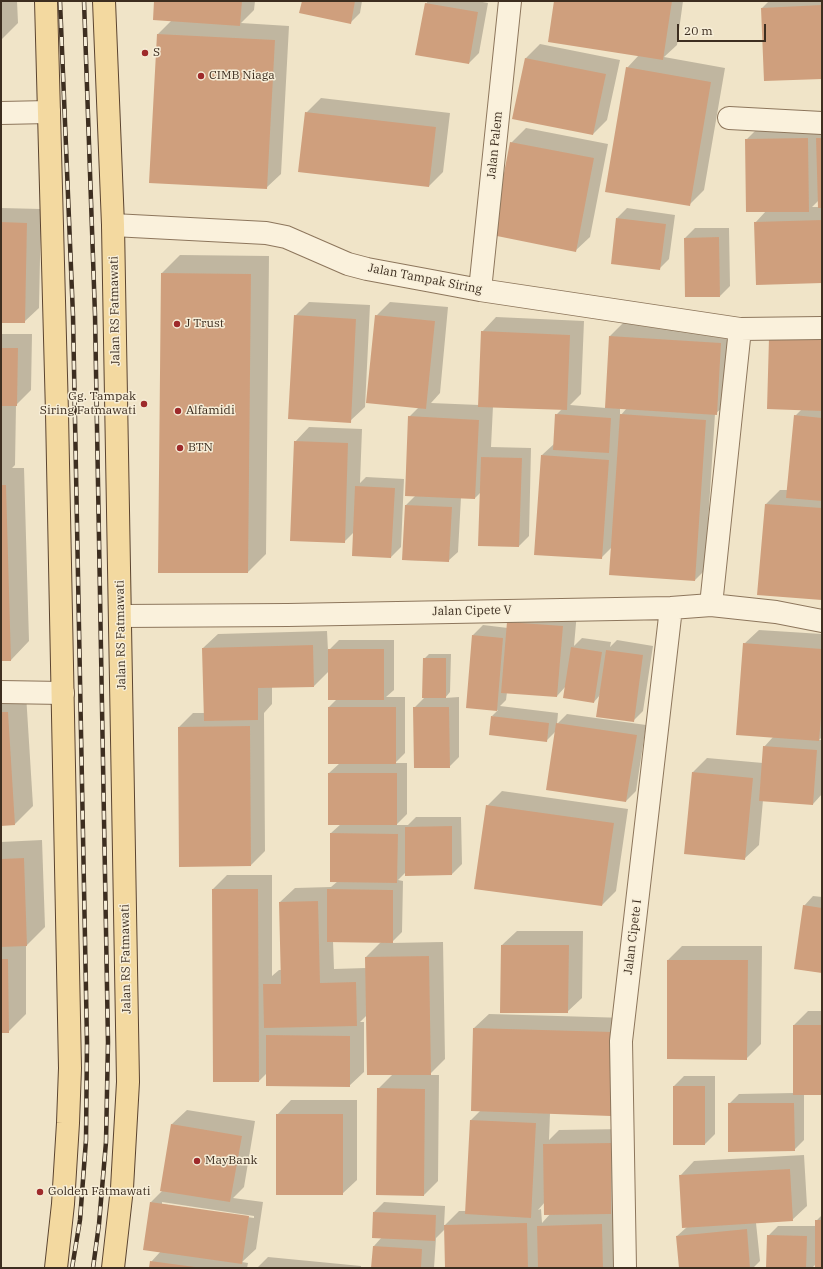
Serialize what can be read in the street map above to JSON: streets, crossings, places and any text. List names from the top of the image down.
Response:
{
  "streets": {
    "main road": ["Jalan RS Fatmawati"],
    "street": [
      "Jalan Palem",
      "Jalan Tampak Siring",
      "Jalan Cipete V",
      "Jalan Cipete I"
    ]
  },
  "crossings": [
    ["Jalan Palem", "Jalan Tampak Siring"],
    ["Jalan Tampak Siring", "Jalan RS Fatmawati"],
    ["Jalan RS Fatmawati", "Jalan Cipete V"],
    ["Jalan Cipete V", "Jalan Cipete I"]
  ],
  "places": [
    "S",
    "CIMB Niaga",
    "J Trust",
    "Gg. Tampak Siring Fatmawati",
    "Alfamidi",
    "BTN",
    "MayBank",
    "Golden Fatmawati"
  ],
  "scale_bar": "20 m"
}
